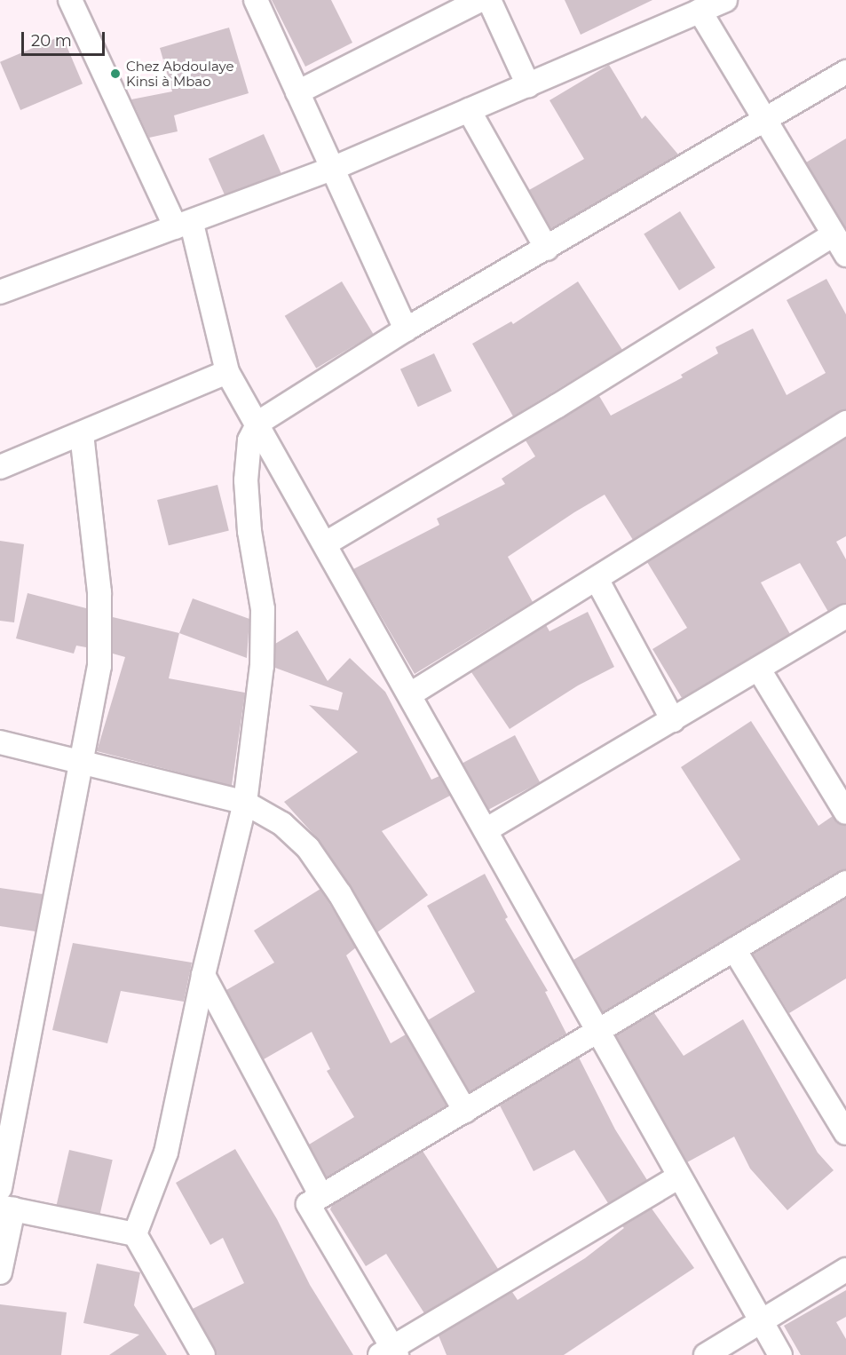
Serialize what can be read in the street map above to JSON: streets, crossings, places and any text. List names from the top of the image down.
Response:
{
  "places": ["Chez Abdoulaye Kinsi à Mbao"],
  "scale_bar": "20 m"
}
